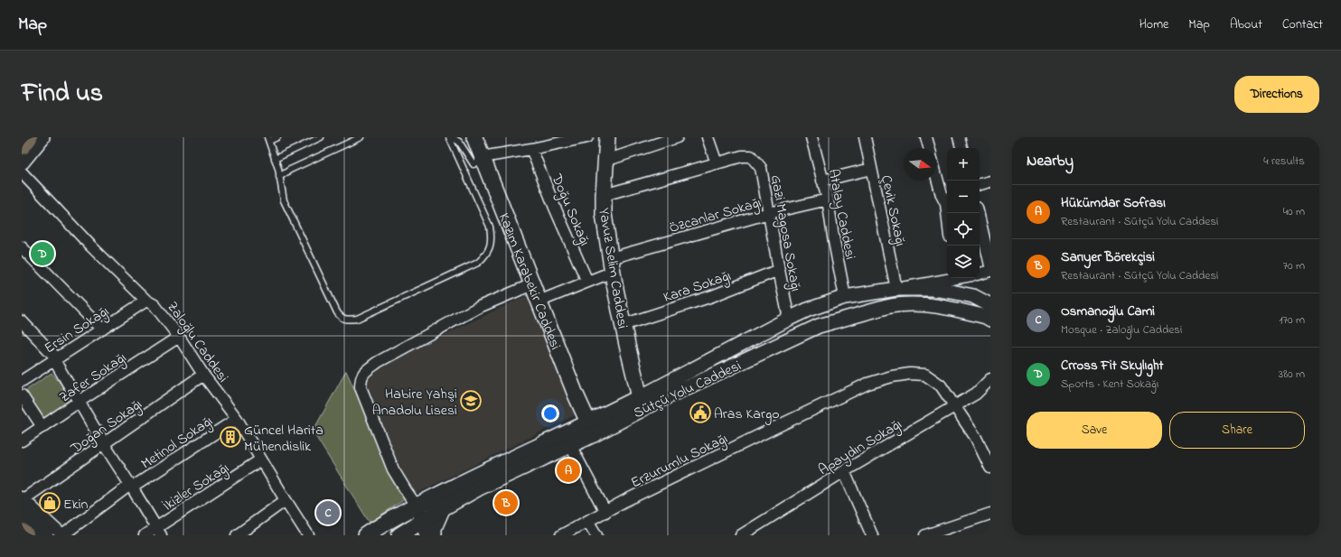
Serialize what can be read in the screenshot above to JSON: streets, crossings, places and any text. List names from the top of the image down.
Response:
{
  "streets": {
    "main road": ["Yavuz Selim Caddesi", "Kazım Karabekir Caddesi", "Sütçü Yolu Caddesi"],
    "street": [
      "Doğu Sokağı",
      "Çevik Sokağı",
      "Özcanlar Sokağı",
      "Atalay Caddesi",
      "Gazi Magosa Sokağı",
      "Kara Sokağı",
      "Ersin Sokağı",
      "Zaloğlu Caddesi",
      "Zafer Sokağı",
      "Doğan Sokağı",
      "Metinol Sokağı",
      "Apaydın Sokağı",
      "Erzurumlu Sokağı",
      "İkizler Sokağı"
    ]
  },
  "crossings": [
    ["Doğu Sokağı", "Özcanlar Sokağı"],
    ["Çevik Sokağı", "Sütçü Yolu Caddesi"],
    ["Özcanlar Sokağı", "Atalay Caddesi"],
    ["Özcanlar Sokağı", "Gazi Magosa Sokağı"],
    ["Özcanlar Sokağı", "Yavuz Selim Caddesi"],
    ["Özcanlar Sokağı", "Kazım Karabekir Caddesi"],
    ["Atalay Caddesi", "Sütçü Yolu Caddesi"],
    ["Gazi Magosa Sokağı", "Yavuz Selim Caddesi"],
    ["Gazi Magosa Sokağı", "Kara Sokağı"],
    ["Gazi Magosa Sokağı", "Sütçü Yolu Caddesi"],
    ["Yavuz Selim Caddesi", "Kara Sokağı"],
    ["Yavuz Selim Caddesi", "Sütçü Yolu Caddesi"],
    ["Kazım Karabekir Caddesi", "Sütçü Yolu Caddesi"],
    ["Ersin Sokağı", "Zaloğlu Caddesi"],
    ["Zaloğlu Caddesi", "Zafer Sokağı"],
    ["Zaloğlu Caddesi", "Doğan Sokağı"],
    ["Zaloğlu Caddesi", "Metinol Sokağı"],
    ["Zaloğlu Caddesi", "İkizler Sokağı"],
    ["Apaydın Sokağı", "Erzurumlu Sokağı"]
  ],
  "places": {
    "school or university": ["Habire Yahşi Anadolu Lisesi"],
    "public building": ["Aras Kargo"],
    "building": ["Güncel Harita Mühendislik"],
    "shop": ["Ekin"]
  },
  "north": "right",
  "page": {
    "header": "Map",
    "nav": [
      "Home",
      "Map",
      "About",
      "Contact"
    ],
    "title": "Find us",
    "buttons": [
      "Directions",
      ["Save", "Share"]
    ],
    "heading": ["Nearby", "4 results"],
    "map_buttons": ["+", "−"],
    "list": [
      {
        "mark": "A",
        "name": "Hükümdar Sofrası",
        "note": "Restaurant · Sütçü Yolu Caddesi",
        "value": "40 m"
      },
      {
        "mark": "B",
        "name": "Sarıyer Börekçisi",
        "note": "Restaurant · Sütçü Yolu Caddesi",
        "value": "70 m"
      },
      {
        "mark": "C",
        "name": "Osmanoğlu Cami",
        "note": "Mosque · Zaloğlu Caddesi",
        "value": "170 m"
      },
      {
        "mark": "D",
        "name": "Crross Fit Skylıght",
        "note": "Sports · Kent Sokağı",
        "value": "380 m"
      }
    ],
    "pins": [
      "D",
      "A",
      "B",
      "C"
    ]
  }
}
